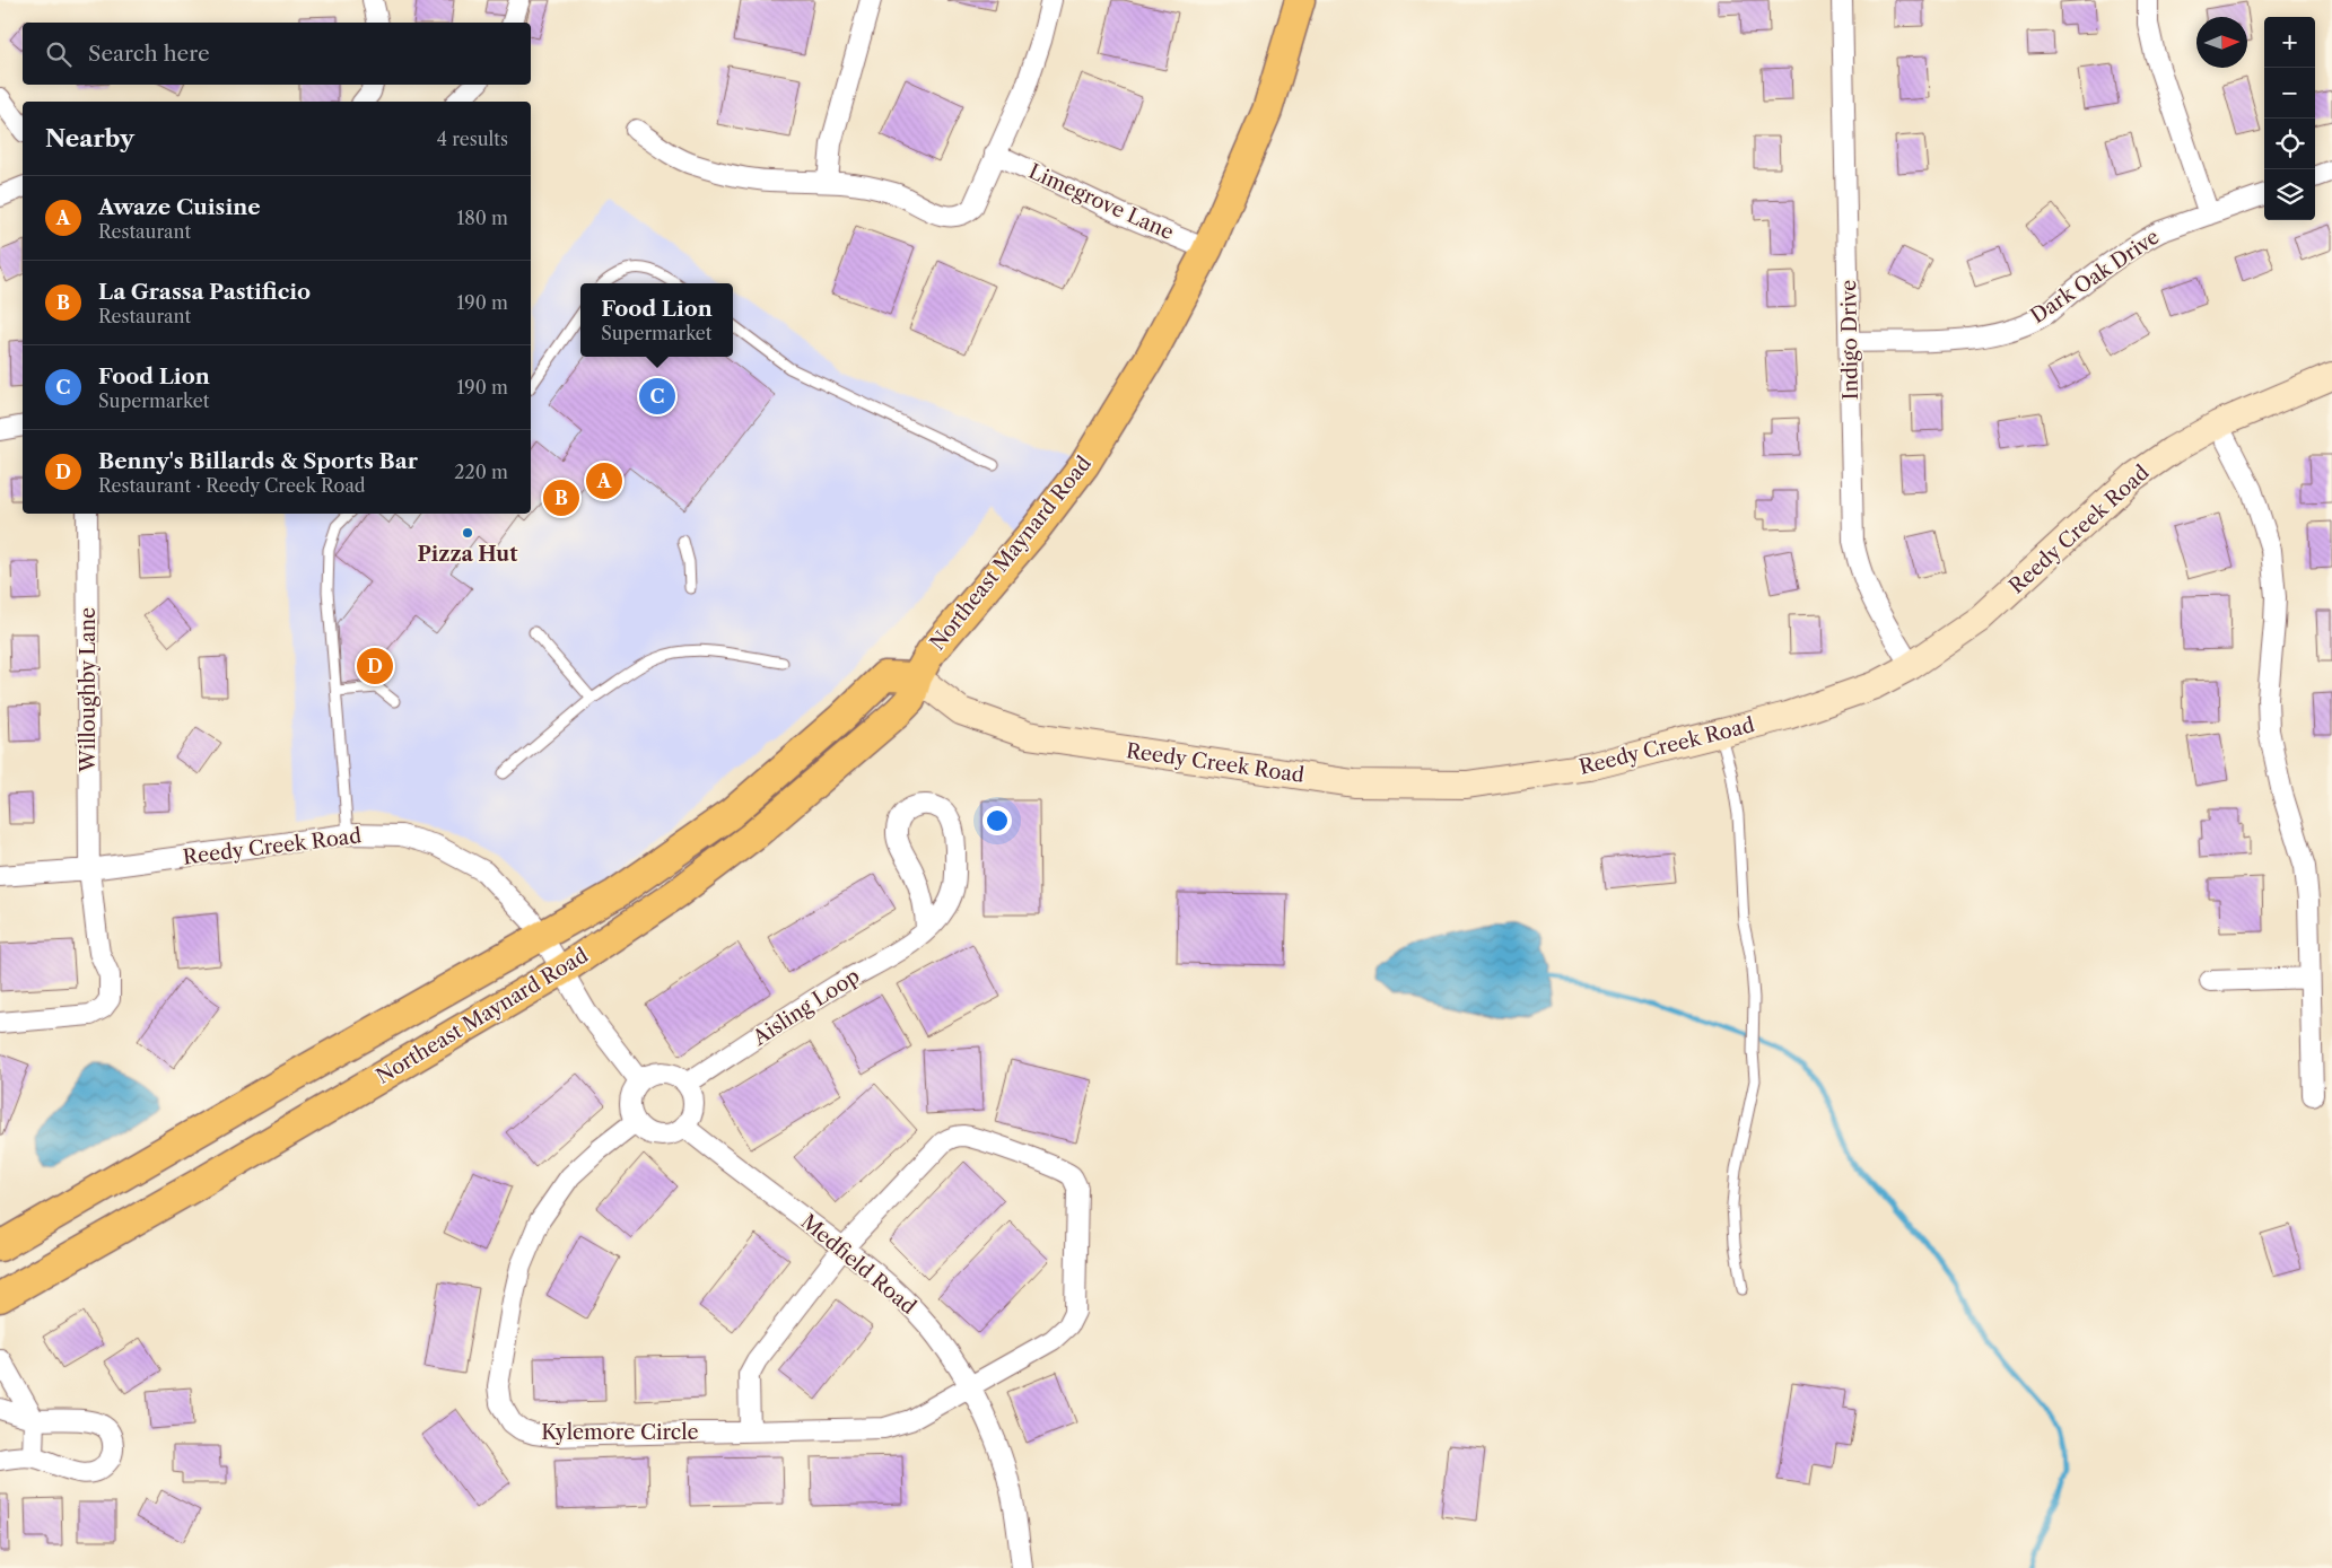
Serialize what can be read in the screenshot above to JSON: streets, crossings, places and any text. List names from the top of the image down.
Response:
{
  "streets": {
    "main road": ["Northeast Maynard Road"],
    "street": [
      "Limegrove Lane",
      "Dark Oak Drive",
      "Indigo Drive",
      "Reedy Creek Road",
      "Willoughby Lane",
      "Aisling Loop",
      "Medfield Road",
      "Kylemore Circle"
    ]
  },
  "crossings": [
    ["Limegrove Lane", "Northeast Maynard Road"],
    ["Dark Oak Drive", "Indigo Drive"],
    ["Indigo Drive", "Reedy Creek Road"],
    ["Reedy Creek Road", "Northeast Maynard Road"],
    ["Reedy Creek Road", "Willoughby Lane"],
    ["Aisling Loop", "Medfield Road"],
    ["Aisling Loop", "Kylemore Circle"],
    ["Medfield Road", "Kylemore Circle"]
  ],
  "places": ["Pizza Hut"],
  "north": "right",
  "page": {
    "map_buttons": ["+", "−"],
    "search": "Search here",
    "heading": ["Nearby", "4 results"],
    "list": [
      {
        "mark": "A",
        "name": "Awaze Cuisine",
        "note": "Restaurant",
        "value": "180 m"
      },
      {
        "mark": "B",
        "name": "La Grassa Pastificio",
        "note": "Restaurant",
        "value": "190 m"
      },
      {
        "mark": "C",
        "name": "Food Lion",
        "note": "Supermarket",
        "value": "190 m"
      },
      {
        "mark": "D",
        "name": "Benny's Billards & Sports Bar",
        "note": "Restaurant · Reedy Creek Road",
        "value": "220 m"
      }
    ],
    "popup": ["Food Lion", "Supermarket"],
    "pins": [
      "C",
      "A",
      "B",
      "D"
    ]
  }
}
